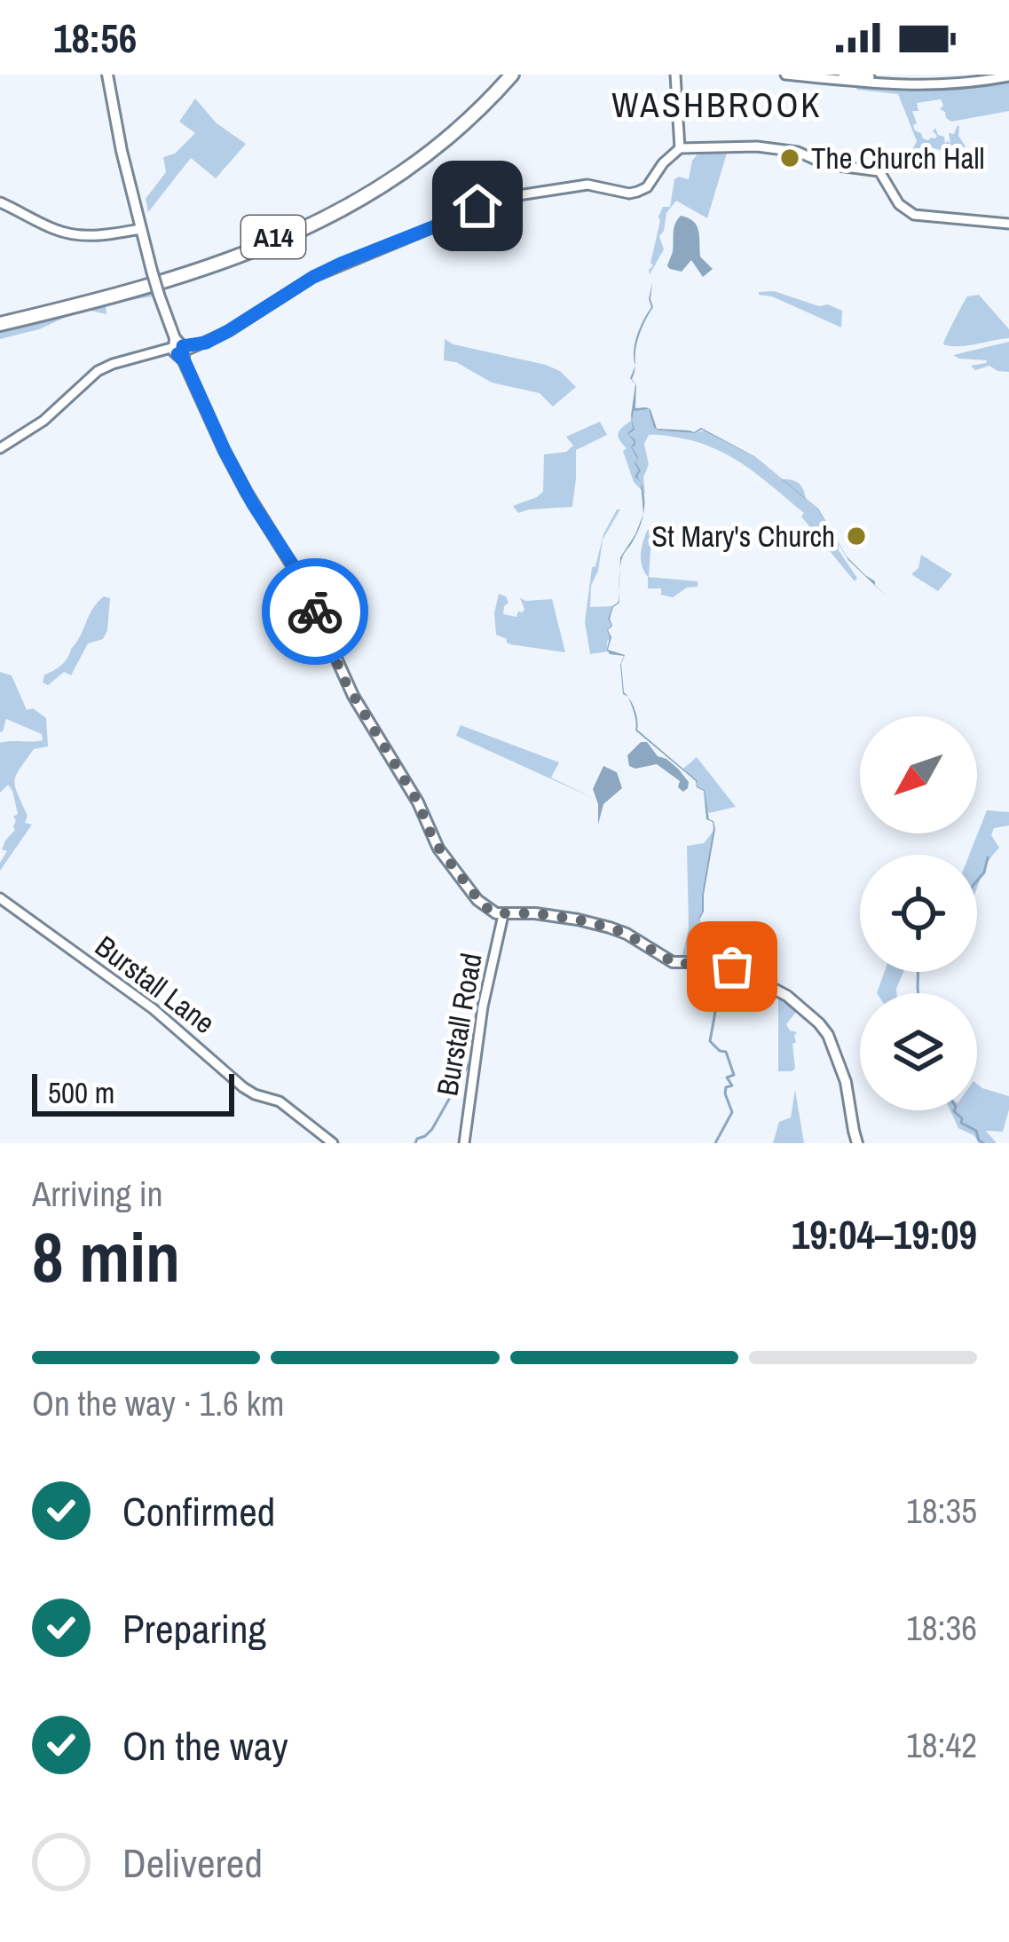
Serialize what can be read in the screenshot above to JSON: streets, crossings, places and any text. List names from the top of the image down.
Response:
{
  "streets": {
    "highway": ["A14"],
    "street": ["Burstall Lane", "Burstall Road"]
  },
  "districts": ["WASHBROOK"],
  "places": ["The Church Hall", "St Mary's Church"],
  "scale_bar": "500 m",
  "north": "bottom left",
  "page": {
    "status": "18:56",
    "scale": "500 m",
    "heading": ["8 min", "Arriving in", "19:04–19:09"],
    "bar": "On the way · 1.6 km",
    "list": [
      ["Confirmed", "18:35"],
      ["Preparing", "18:36"],
      ["On the way", "18:42"],
      "Delivered"
    ]
  }
}
